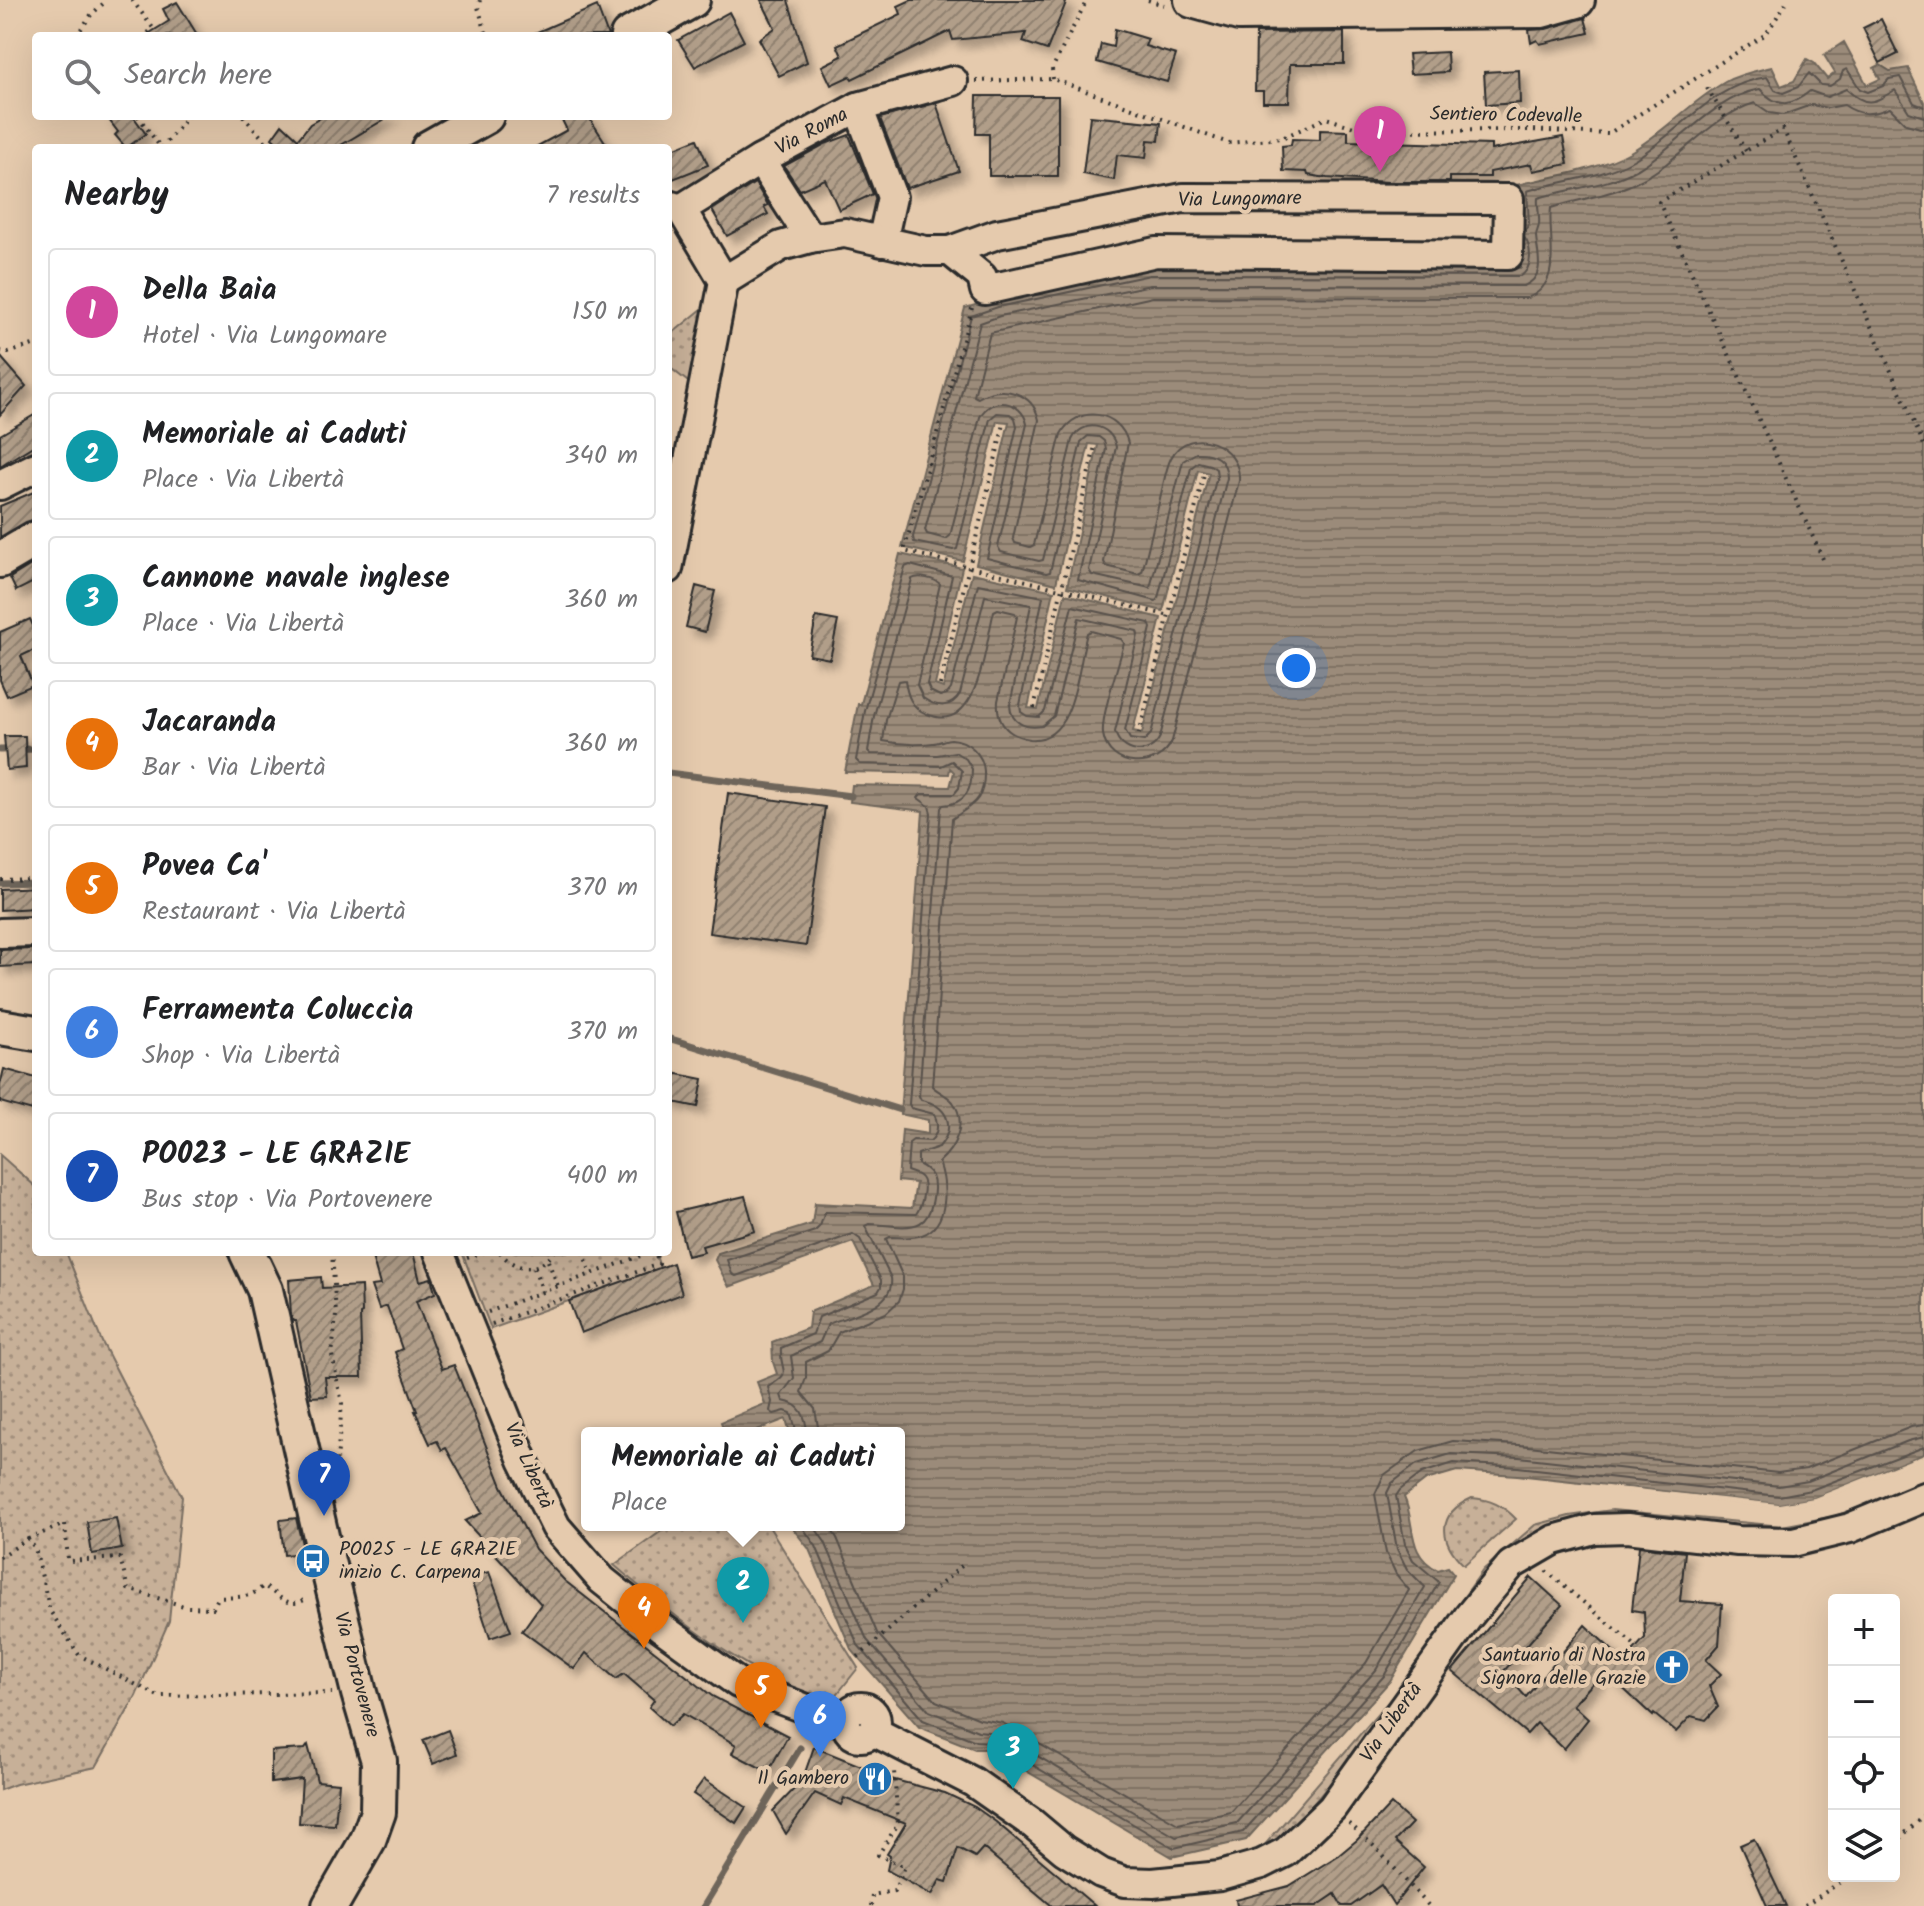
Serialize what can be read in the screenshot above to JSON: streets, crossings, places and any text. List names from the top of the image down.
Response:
{
  "streets": {
    "main road": ["Via Portovenere"],
    "street": ["Via Roma", "Via Lungomare", "Via Libertà"],
    "path": ["Sentiero Codevalle"]
  },
  "crossings": [
    ["Sentiero Codevalle", "Via Roma"]
  ],
  "places": {
    "bus stop": ["PO025 - LE GRAZIE inizio C. Carpena"],
    "church": ["Santuario di Nostra Signora delle Grazie"],
    "restaurant": ["Il Gambero"]
  },
  "page": {
    "search": "Search here",
    "pins": [
      "1",
      "7",
      "2",
      "4",
      "5",
      "6",
      "3"
    ],
    "heading": ["Nearby", "7 results"],
    "list": [
      {
        "mark": "1",
        "name": "Della Baia",
        "note": "Hotel · Via Lungomare",
        "value": "150 m"
      },
      {
        "mark": "2",
        "name": "Memoriale ai Caduti",
        "note": "Place · Via Libertà",
        "value": "340 m"
      },
      {
        "mark": "3",
        "name": "Cannone navale inglese",
        "note": "Place · Via Libertà",
        "value": "360 m"
      },
      {
        "mark": "4",
        "name": "Jacaranda",
        "note": "Bar · Via Libertà",
        "value": "360 m"
      },
      {
        "mark": "5",
        "name": "Povea Ca'",
        "note": "Restaurant · Via Libertà",
        "value": "370 m"
      },
      {
        "mark": "6",
        "name": "Ferramenta Coluccia",
        "note": "Shop · Via Libertà",
        "value": "370 m"
      },
      {
        "mark": "7",
        "name": "PO023 - LE GRAZIE",
        "note": "Bus stop · Via Portovenere",
        "value": "400 m"
      }
    ],
    "popup": ["Memoriale ai Caduti", "Place"],
    "map_buttons": ["+", "−"]
  }
}
